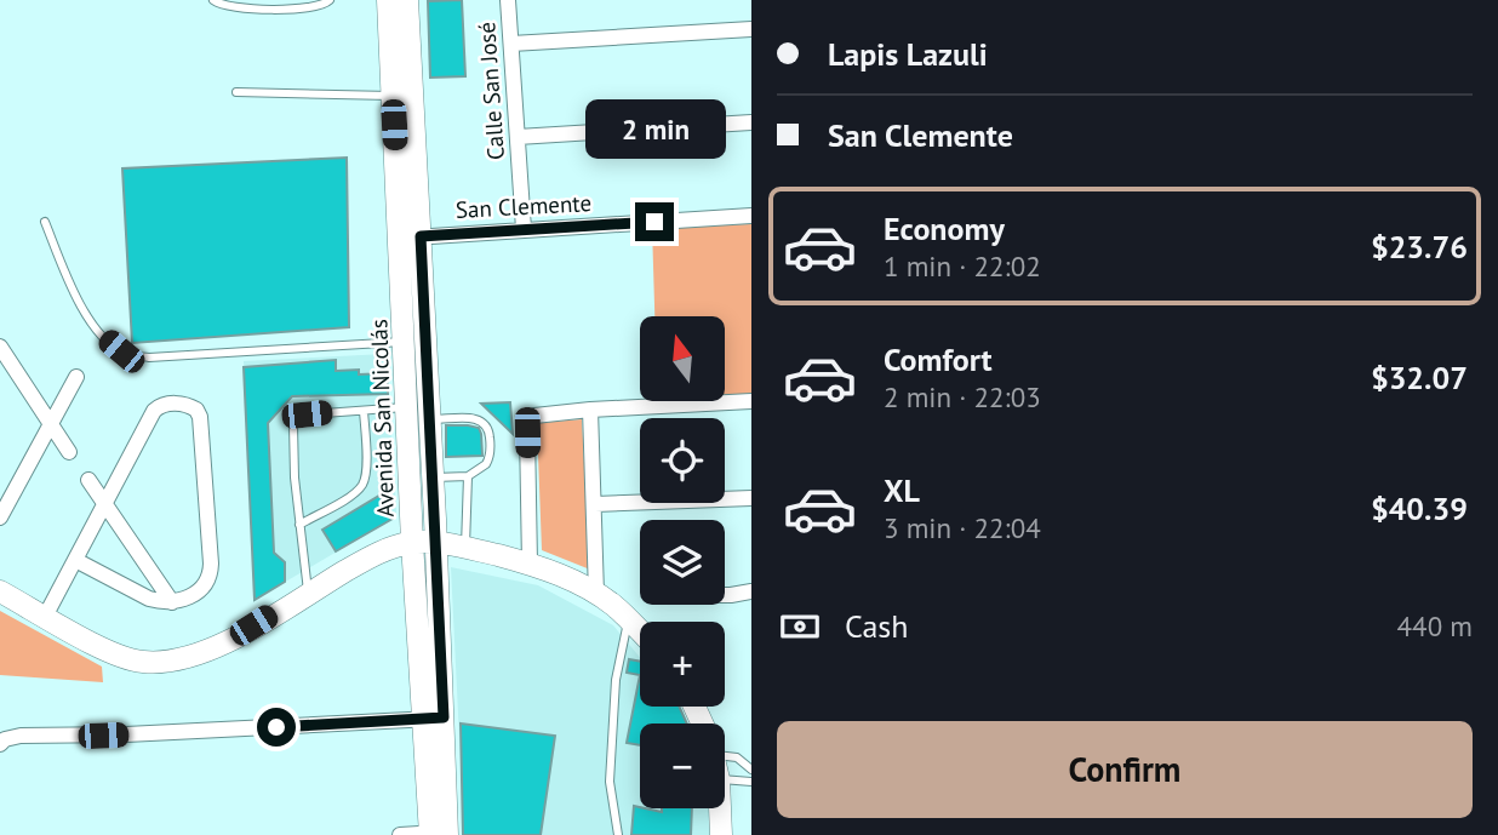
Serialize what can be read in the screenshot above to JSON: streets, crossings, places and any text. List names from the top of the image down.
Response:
{
  "streets": {
    "street": ["Calle San José", "San Clemente", "Avenida San Nicolás"]
  },
  "crossings": [
    ["Calle San José", "San Clemente"],
    ["San Clemente", "Avenida San Nicolás"]
  ],
  "north": "top",
  "page": {
    "banner": ["Lapis Lazuli", "San Clemente"],
    "bubble": "2 min",
    "list": [
      {
        "name": "Economy",
        "note": "1 min · 22:02",
        "value": "$23.76"
      },
      {
        "name": "Comfort",
        "note": "2 min · 22:03",
        "value": "$32.07"
      },
      {
        "name": "XL",
        "note": "3 min · 22:04",
        "value": "$40.39"
      }
    ],
    "map_buttons": ["+", "−"],
    "pay": ["Cash", "440 m"],
    "buttons": "Confirm"
  }
}
